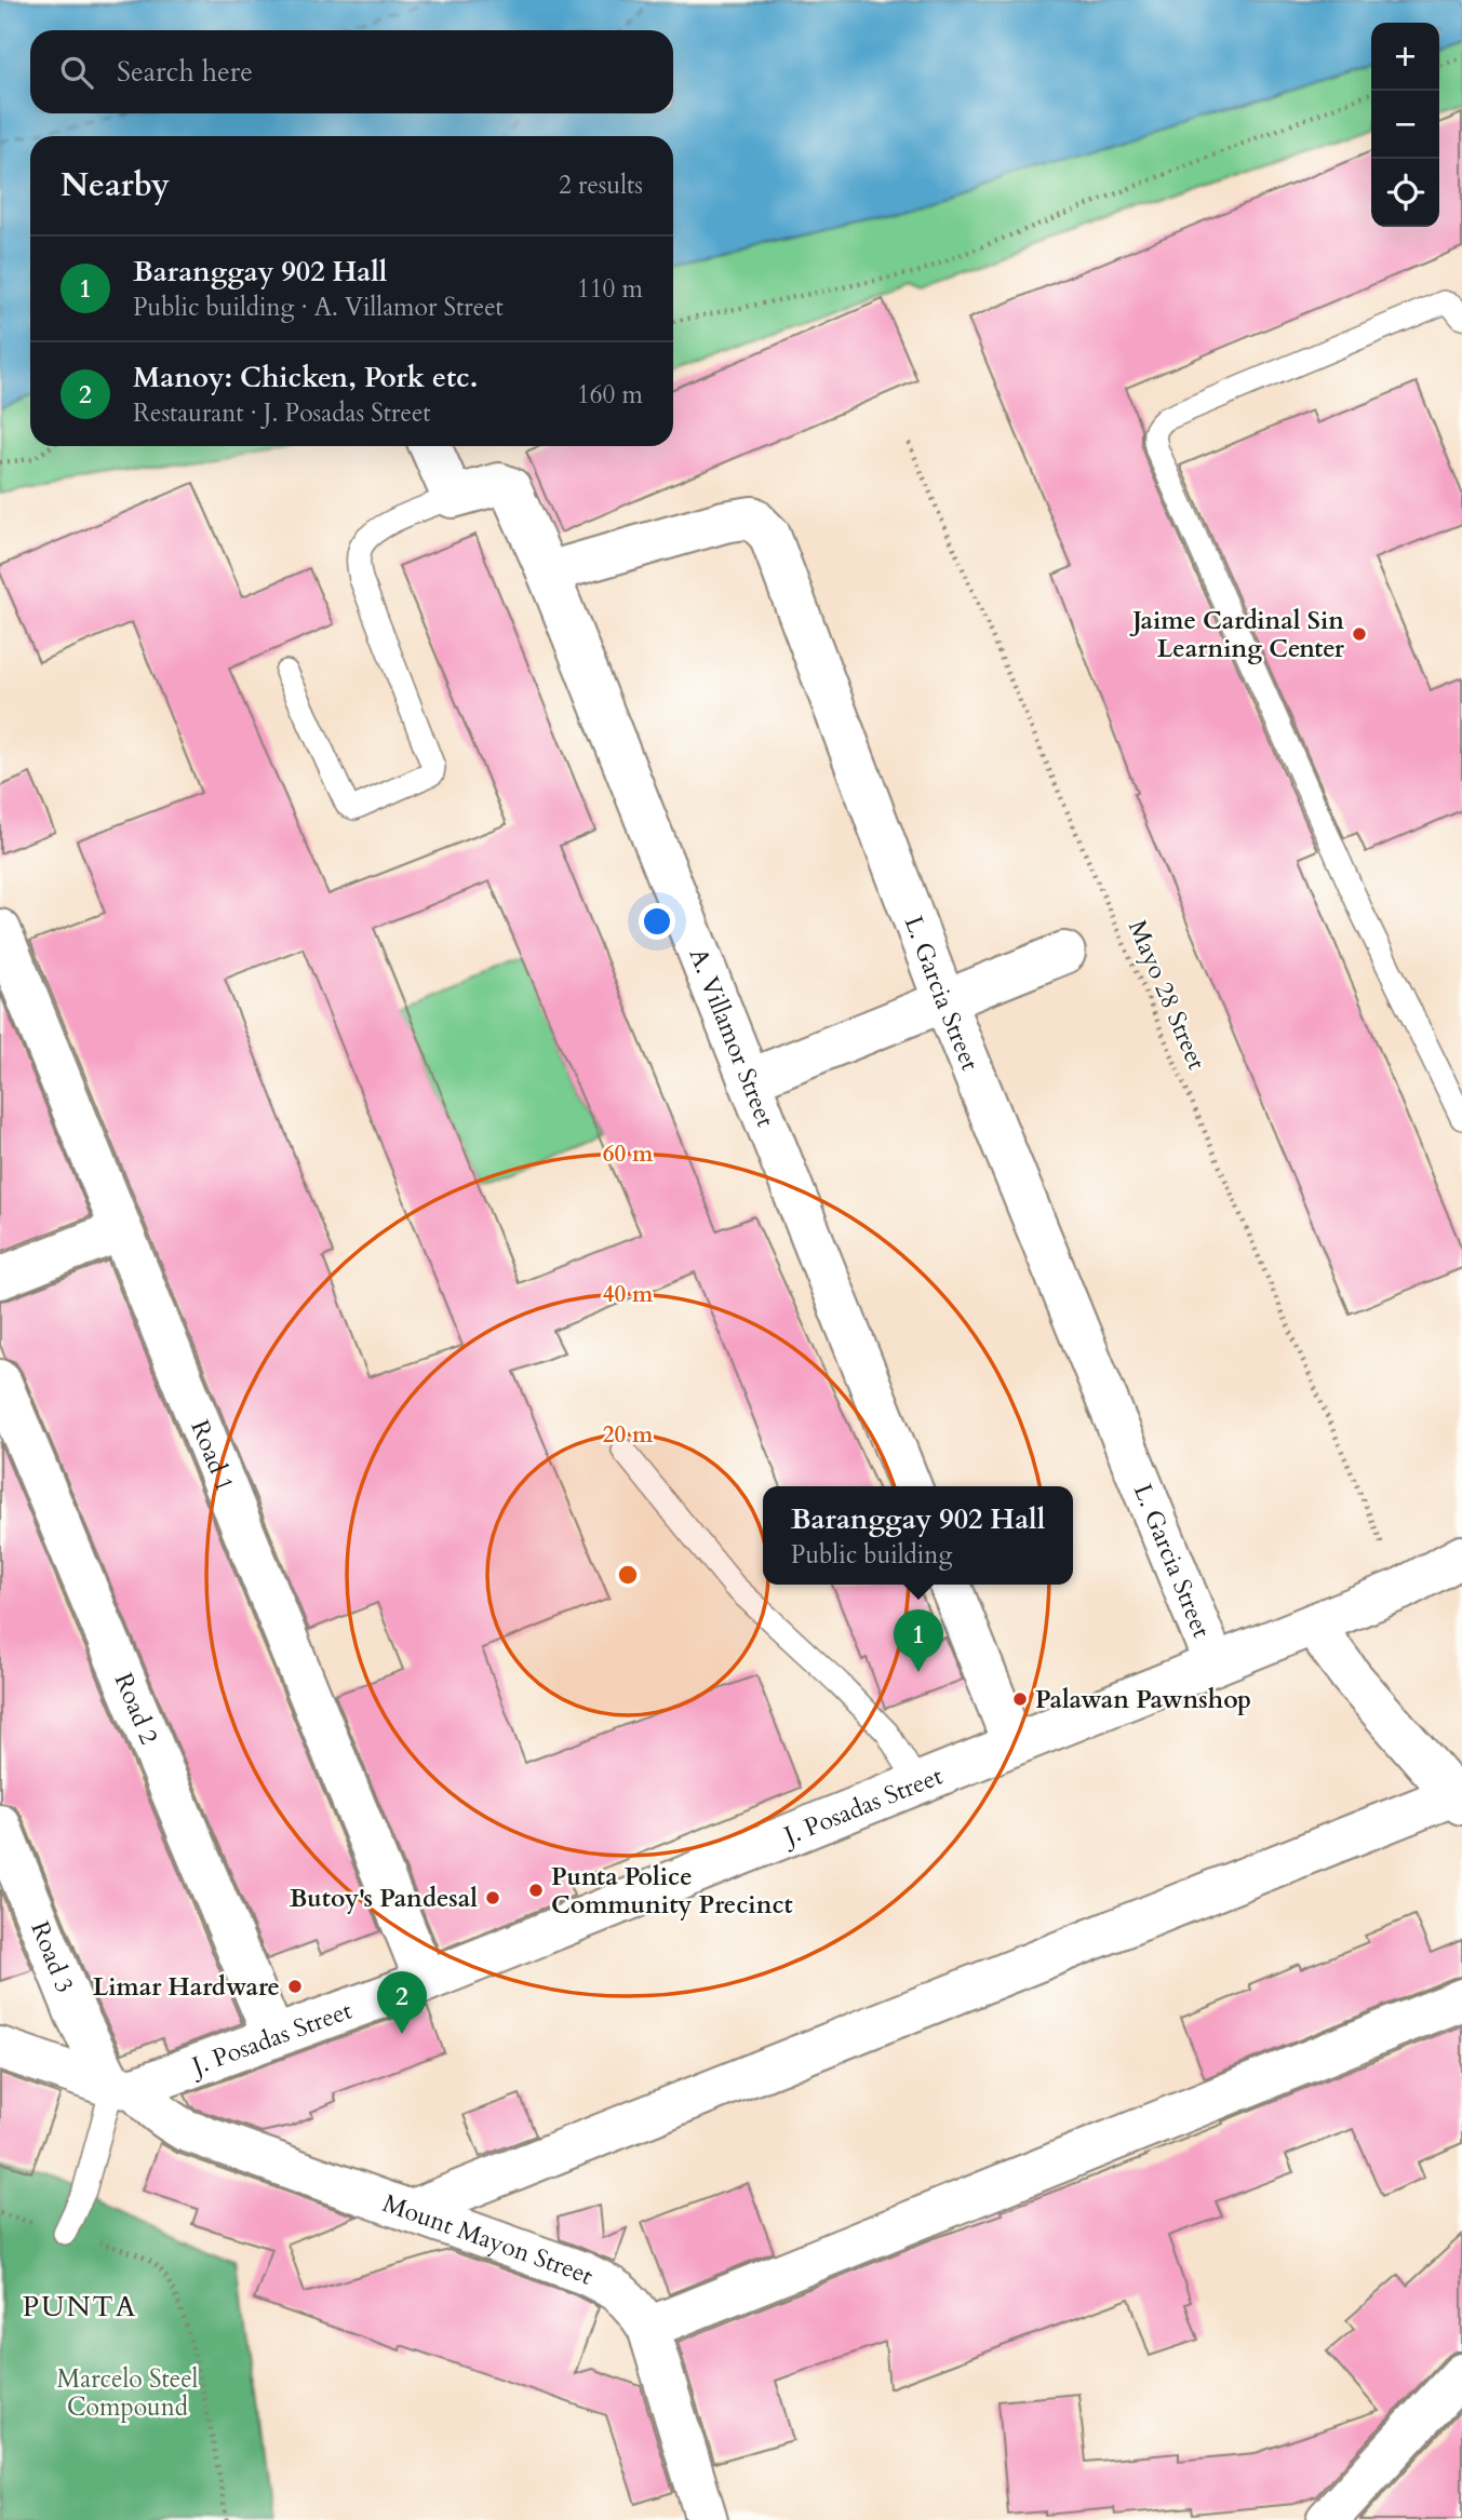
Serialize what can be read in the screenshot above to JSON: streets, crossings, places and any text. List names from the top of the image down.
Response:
{
  "streets": {
    "street": [
      "L. Garcia Street",
      "A. Villamor Street",
      "Road 1",
      "Road 2",
      "J. Posadas Street",
      "Road 3",
      "Mount Mayon Street"
    ],
    "path": ["Mayo 28 Street"]
  },
  "crossings": [
    ["L. Garcia Street", "A. Villamor Street"],
    ["L. Garcia Street", "J. Posadas Street"],
    ["Road 1", "J. Posadas Street"],
    ["Road 2", "J. Posadas Street"],
    ["J. Posadas Street", "Road 3"],
    ["J. Posadas Street", "Mount Mayon Street"],
    ["Road 3", "Mount Mayon Street"]
  ],
  "districts": ["PUNTA"],
  "parks": ["Marcelo Steel Compound"],
  "places": [
    "Jaime Cardinal Sin Learning Center",
    "Palawan Pawnshop",
    "Punta Police Community Precinct",
    "Butoy's Pandesal",
    "Limar Hardware"
  ],
  "page": {
    "map_buttons": ["+", "−"],
    "search": "Search here",
    "heading": ["Nearby", "2 results"],
    "list": [
      {
        "mark": "1",
        "name": "Baranggay 902 Hall",
        "note": "Public building · A. Villamor Street",
        "value": "110 m"
      },
      {
        "mark": "2",
        "name": "Manoy: Chicken, Pork etc.",
        "note": "Restaurant · J. Posadas Street",
        "value": "160 m"
      }
    ],
    "popup": ["Baranggay 902 Hall", "Public building"],
    "pins": ["1", "2"]
  },
  "rings": ["60 m", "40 m", "20 m"]
}
